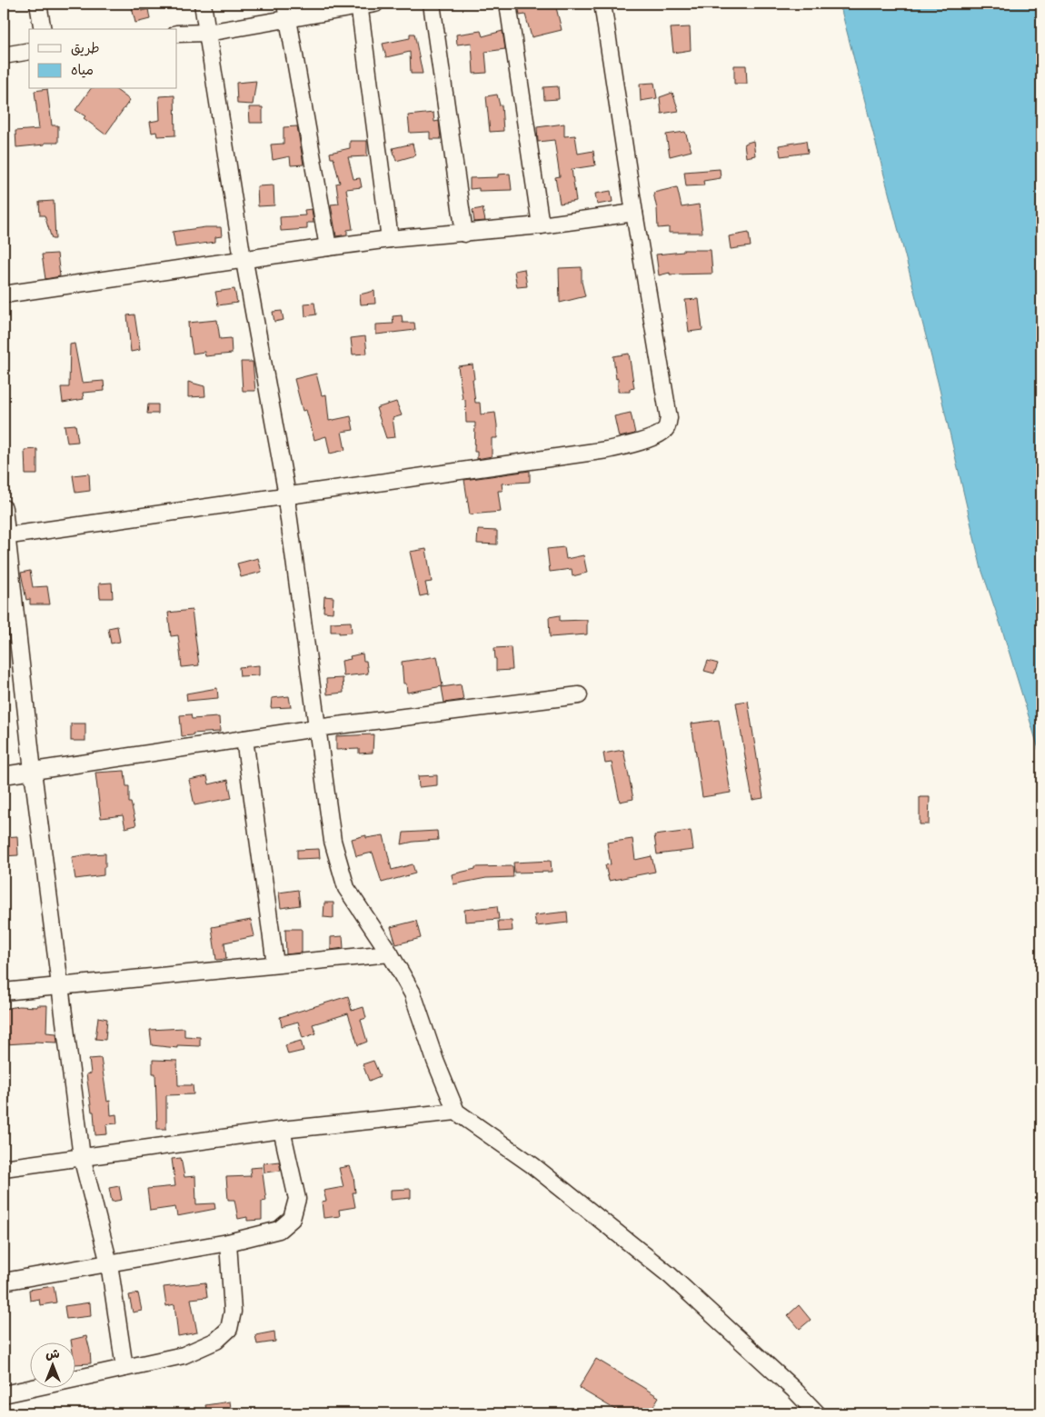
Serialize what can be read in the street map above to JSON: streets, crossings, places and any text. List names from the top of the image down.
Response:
{
  "legend": ["طريق", "مياه"],
  "north": "top"
}
